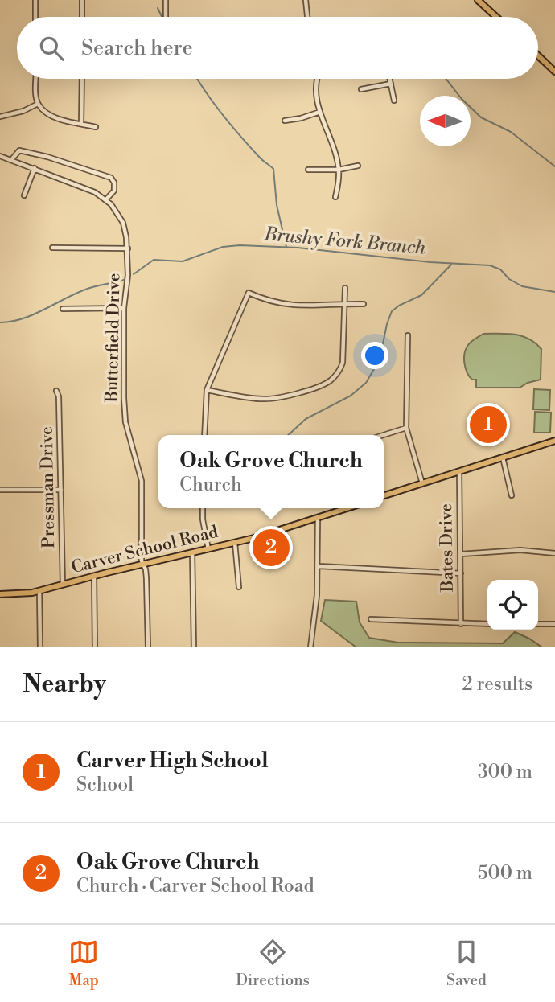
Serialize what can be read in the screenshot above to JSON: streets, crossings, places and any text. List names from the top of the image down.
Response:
{
  "streets": {
    "main road": ["Carver School Road"],
    "street": ["Butterfield Drive", "Pressman Drive", "Bates Drive"]
  },
  "crossings": [
    ["Butterfield Drive", "Carver School Road"],
    ["Pressman Drive", "Carver School Road"]
  ],
  "water": ["Brushy Fork Branch"],
  "north": "left",
  "page": {
    "search": "Search here",
    "pins": ["1", "2"],
    "popup": ["Oak Grove Church", "Church"],
    "heading": ["Nearby", "2 results"],
    "list": [
      {
        "mark": "1",
        "name": "Carver High School",
        "note": "School",
        "value": "300 m"
      },
      {
        "mark": "2",
        "name": "Oak Grove Church",
        "note": "Church · Carver School Road",
        "value": "500 m"
      }
    ],
    "nav": ["Map", "Directions", "Saved"]
  }
}
